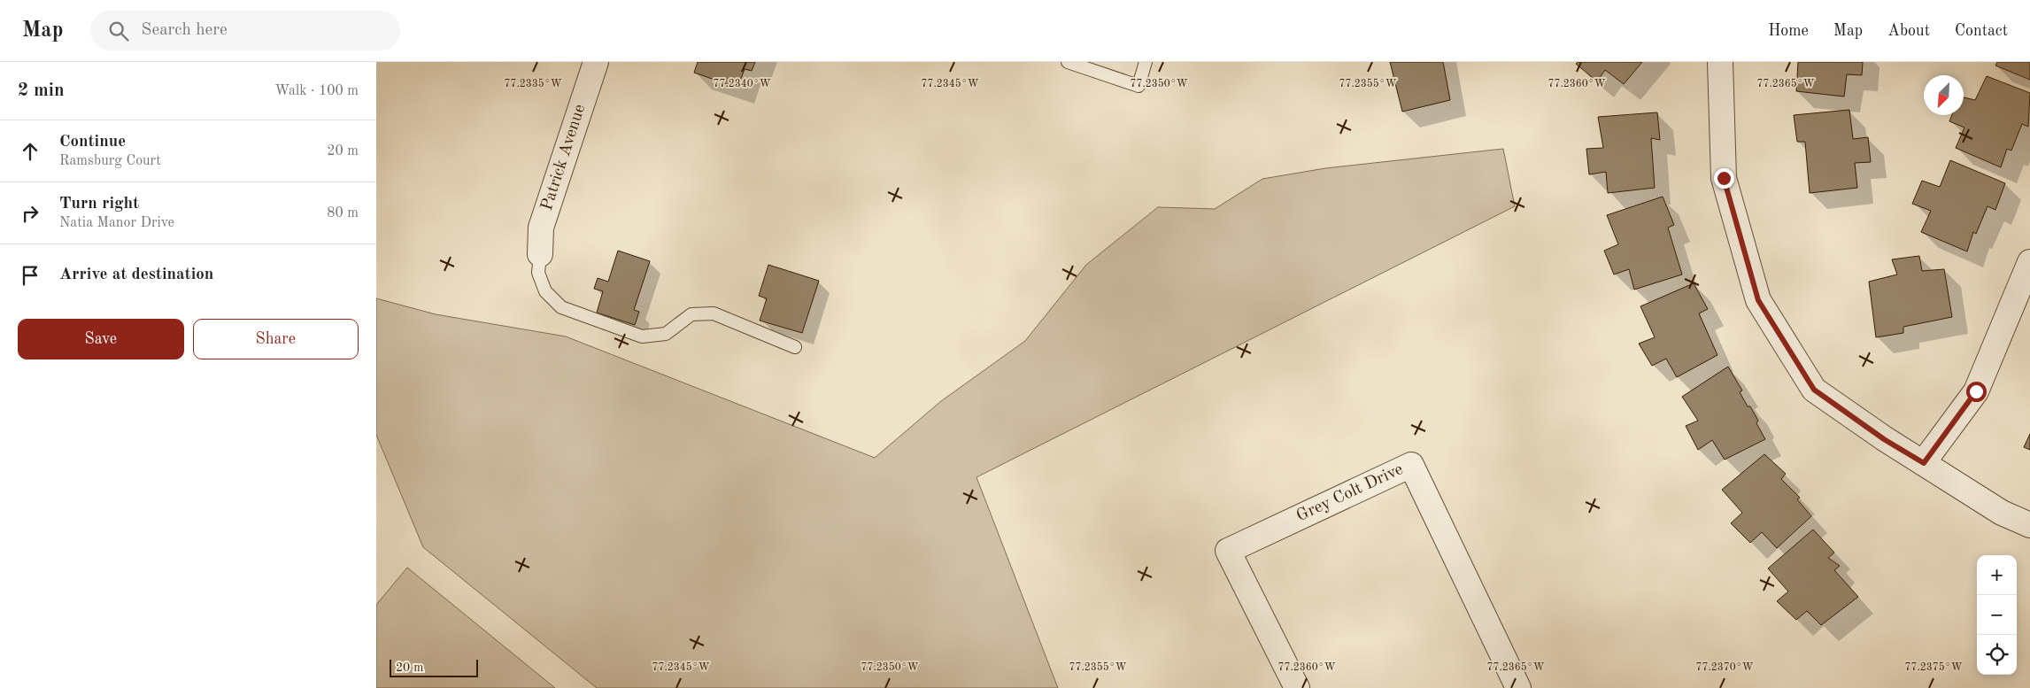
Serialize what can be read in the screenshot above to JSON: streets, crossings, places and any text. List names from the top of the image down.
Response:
{
  "streets": {
    "street": ["Patrick Avenue", "Grey Colt Drive"]
  },
  "scale_bar": "20 m",
  "north": "bottom left",
  "page": {
    "header": "Map",
    "search": "Search here",
    "nav": [
      "Home",
      "Map",
      "About",
      "Contact"
    ],
    "heading": ["2 min", "Walk · 100 m"],
    "list": [
      ["Continue", "Ramsburg Court", "20 m"],
      ["Turn right", "Natia Manor Drive", "80 m"],
      "Arrive at destination"
    ],
    "buttons": ["Save", "Share"],
    "map_buttons": ["+", "−"],
    "scale": "20 m"
  },
  "coordinates": [
    "77.2335°W",
    "77.2365°W",
    "77.2340°W",
    "77.2345°W",
    "77.2350°W",
    "77.2355°W",
    "77.2360°W",
    "77.2370°W",
    "77.2375°W"
  ]
}
